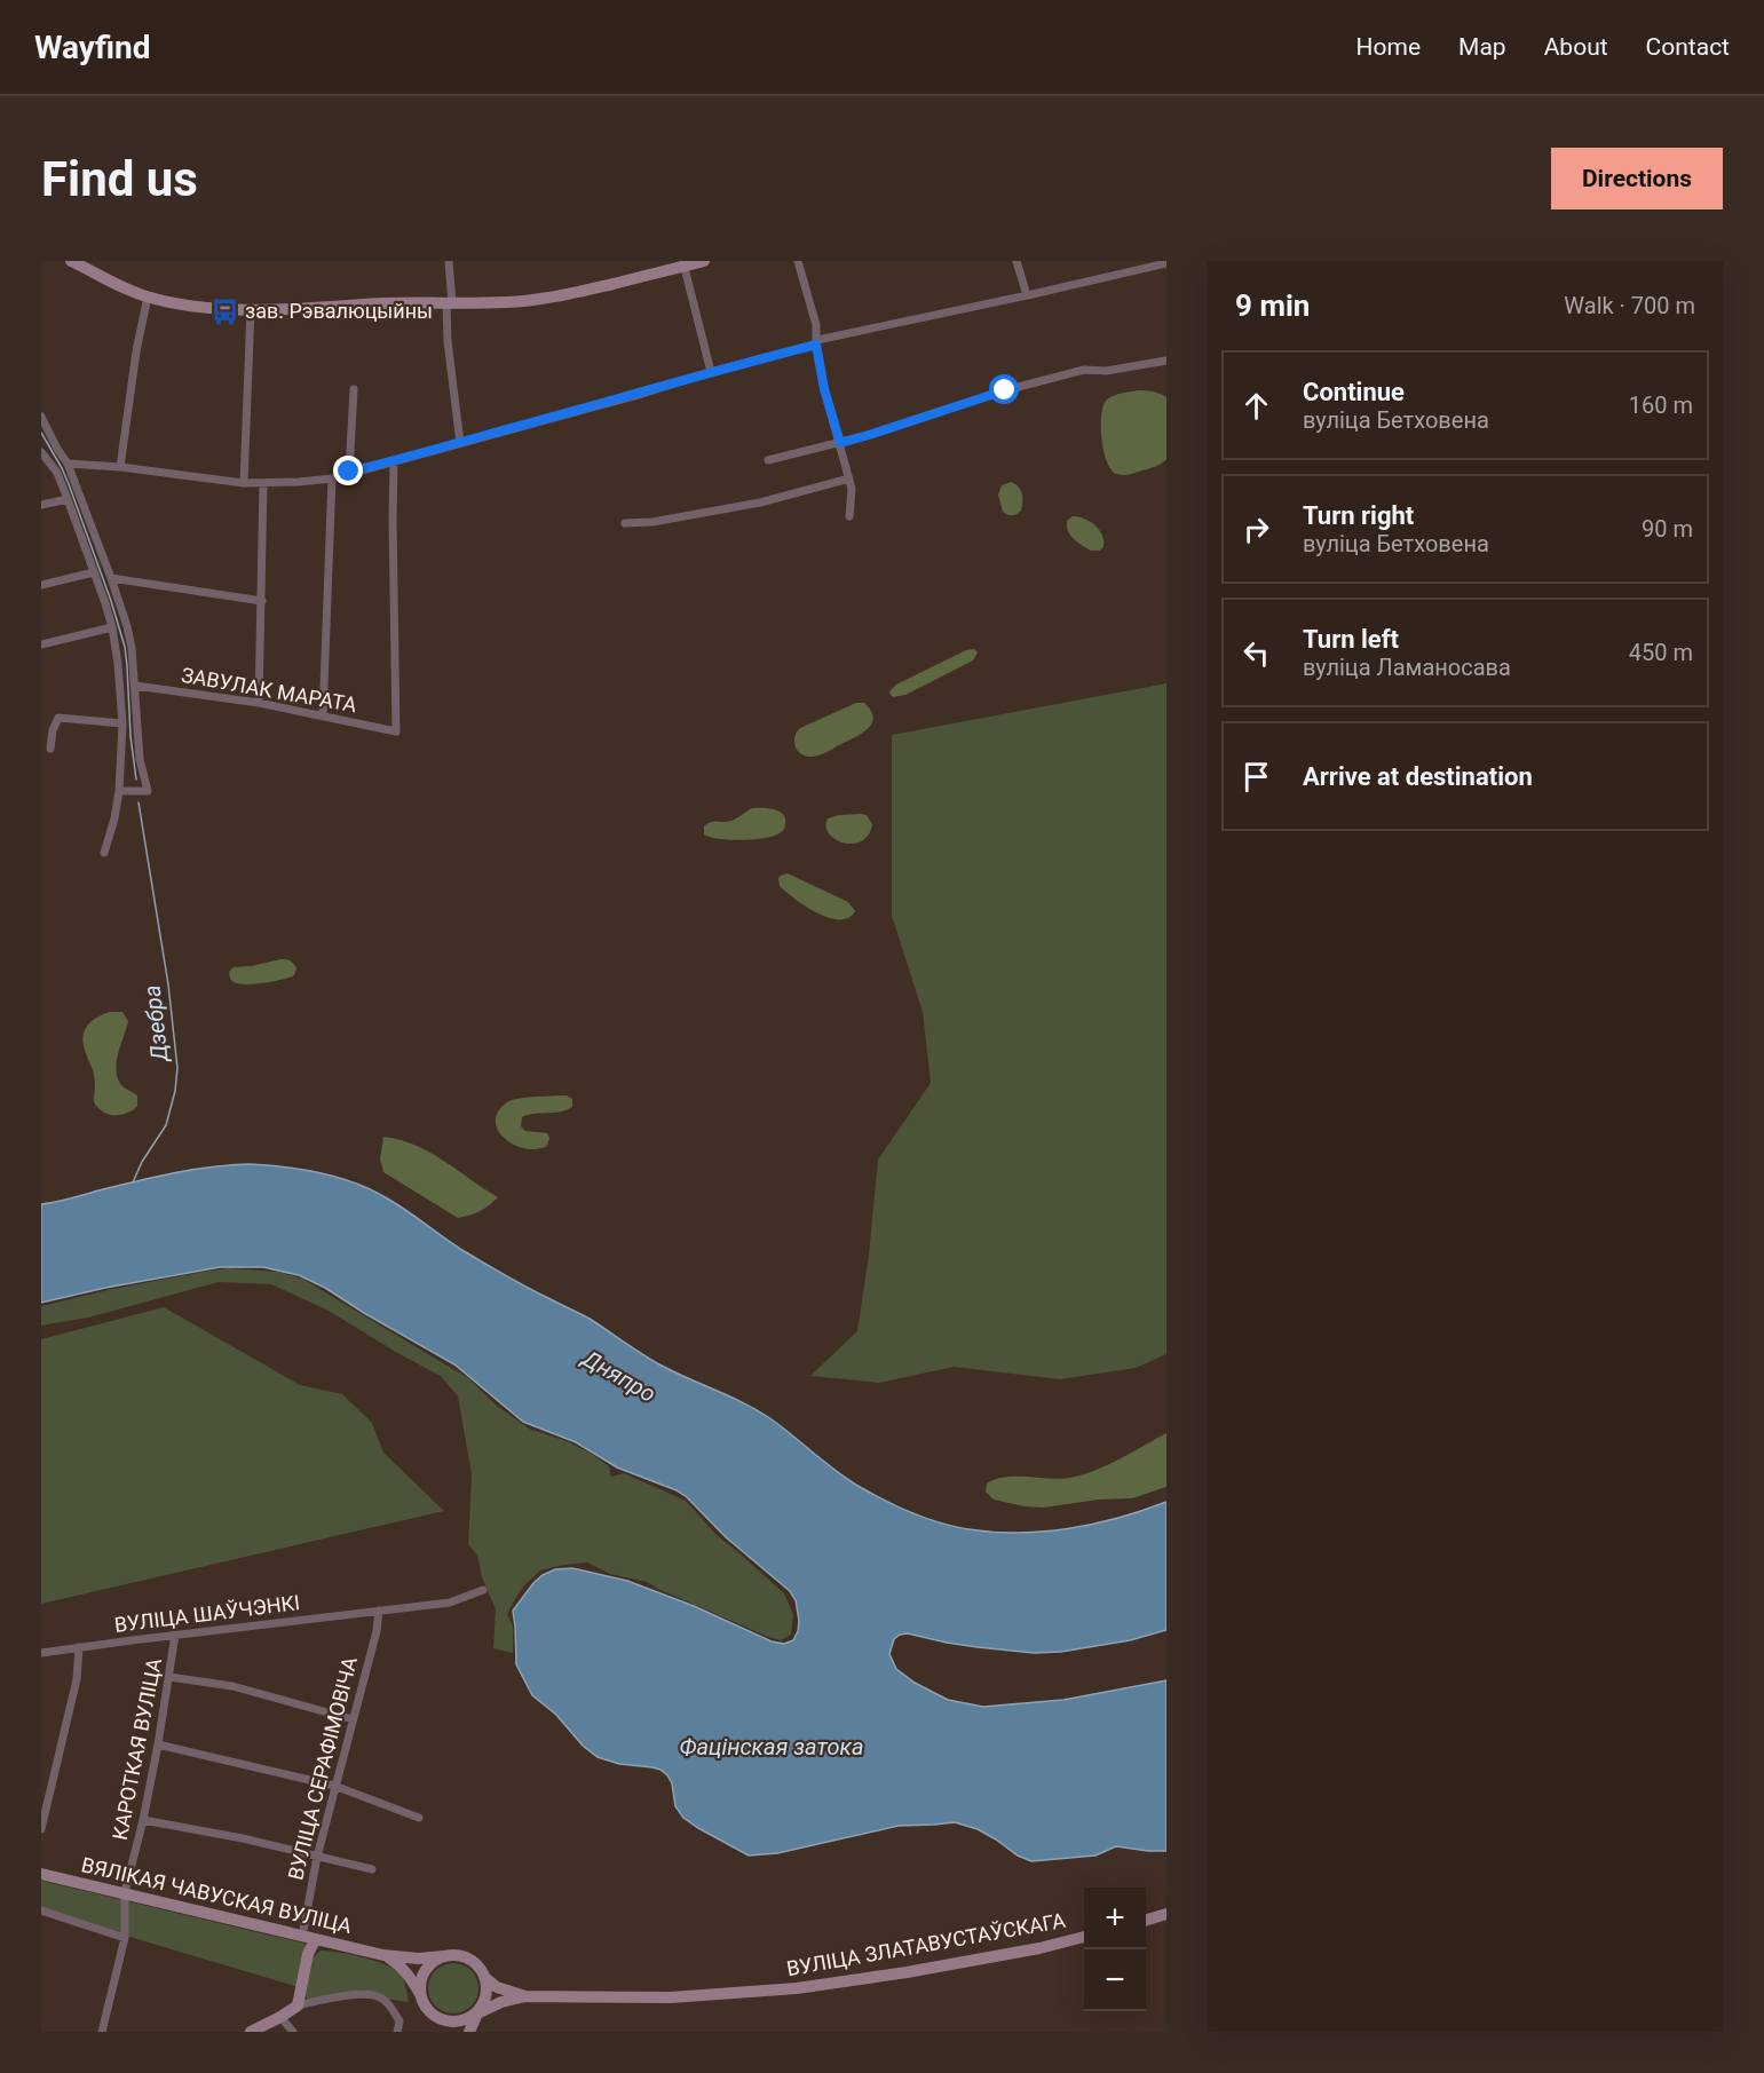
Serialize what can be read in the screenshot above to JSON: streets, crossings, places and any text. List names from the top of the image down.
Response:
{
  "streets": {
    "street": [
      "ЗАВУЛАК МАРАТА",
      "ВУЛІЦА ШАЎЧЭНКІ",
      "КАРОТКАЯ ВУЛІЦА",
      "ВУЛІЦА СЕРАФІМОВІЧА",
      "ВЯЛІКАЯ ЧАВУСКАЯ ВУЛІЦА",
      "ВУЛІЦА ЗЛАТАВУСТАЎСКАГА"
    ]
  },
  "crossings": [
    ["ВУЛІЦА ШАЎЧЭНКІ", "КАРОТКАЯ ВУЛІЦА"],
    ["ВУЛІЦА ШАЎЧЭНКІ", "ВУЛІЦА СЕРАФІМОВІЧА"],
    ["КАРОТКАЯ ВУЛІЦА", "ВЯЛІКАЯ ЧАВУСКАЯ ВУЛІЦА"],
    ["ВУЛІЦА СЕРАФІМОВІЧА", "ВЯЛІКАЯ ЧАВУСКАЯ ВУЛІЦА"]
  ],
  "water": ["Дзебра", "Дняпро", "Фацінская затока"],
  "places": {
    "bus stop": ["зав. Рэвалюцыйны"]
  },
  "page": {
    "header": "Wayfind",
    "nav": [
      "Home",
      "Map",
      "About",
      "Contact"
    ],
    "buttons": "Directions",
    "title": "Find us",
    "heading": ["9 min", "Walk · 700 m"],
    "list": [
      ["Continue", "вуліца Бетховена", "160 m"],
      ["Turn right", "вуліца Бетховена", "90 m"],
      ["Turn left", "вуліца Ламаносава", "450 m"],
      "Arrive at destination"
    ],
    "map_buttons": ["+", "−"]
  }
}
